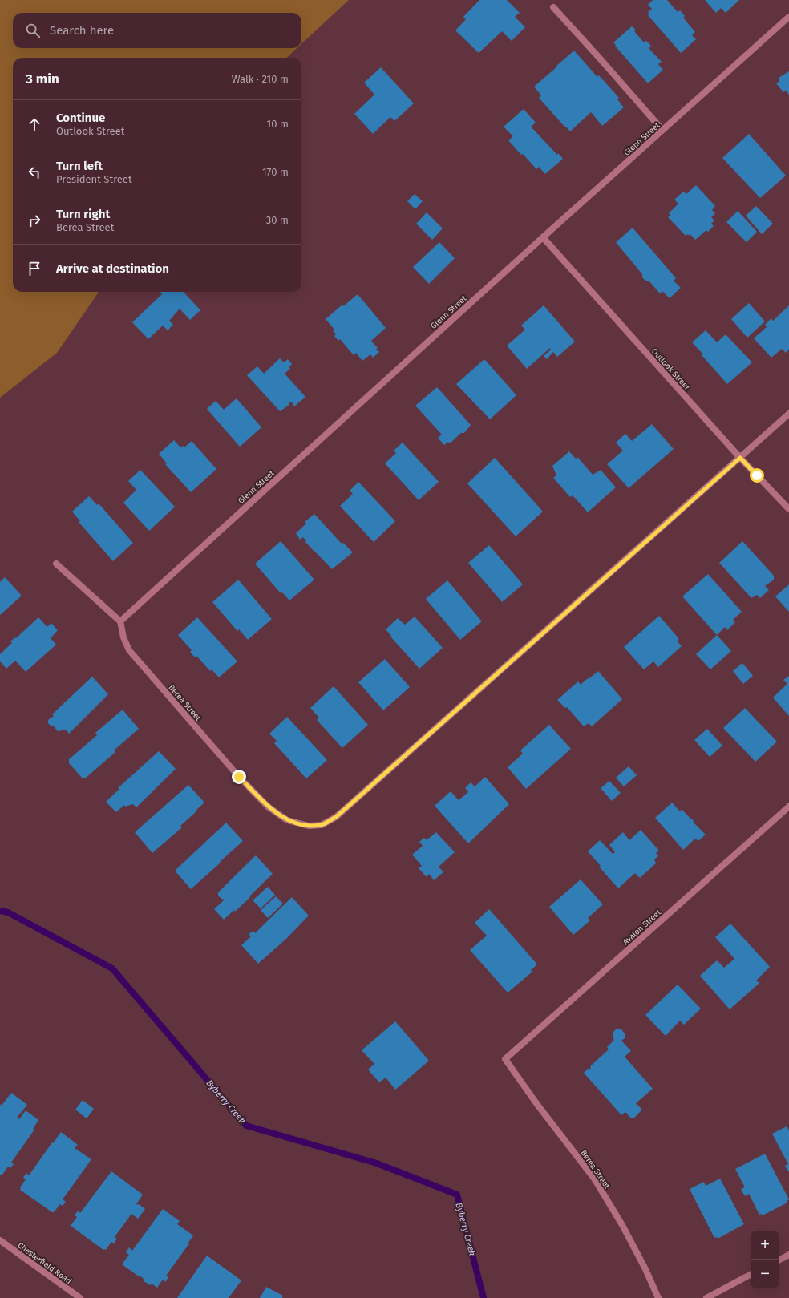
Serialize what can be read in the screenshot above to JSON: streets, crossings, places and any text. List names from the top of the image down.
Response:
{
  "streets": {
    "street": [
      "Glenn Street",
      "Outlook Street",
      "Berea Street",
      "Avalon Street",
      "Chesterfield Road"
    ]
  },
  "crossings": [
    ["Glenn Street", "Outlook Street"],
    ["Glenn Street", "Berea Street"],
    ["Outlook Street", "Berea Street"],
    ["Berea Street", "Avalon Street"]
  ],
  "water": ["Byberry Creek"],
  "page": {
    "search": "Search here",
    "heading": ["3 min", "Walk · 210 m"],
    "list": [
      ["Continue", "Outlook Street", "10 m"],
      ["Turn left", "President Street", "170 m"],
      ["Turn right", "Berea Street", "30 m"],
      "Arrive at destination"
    ],
    "map_buttons": ["+", "−"]
  }
}
